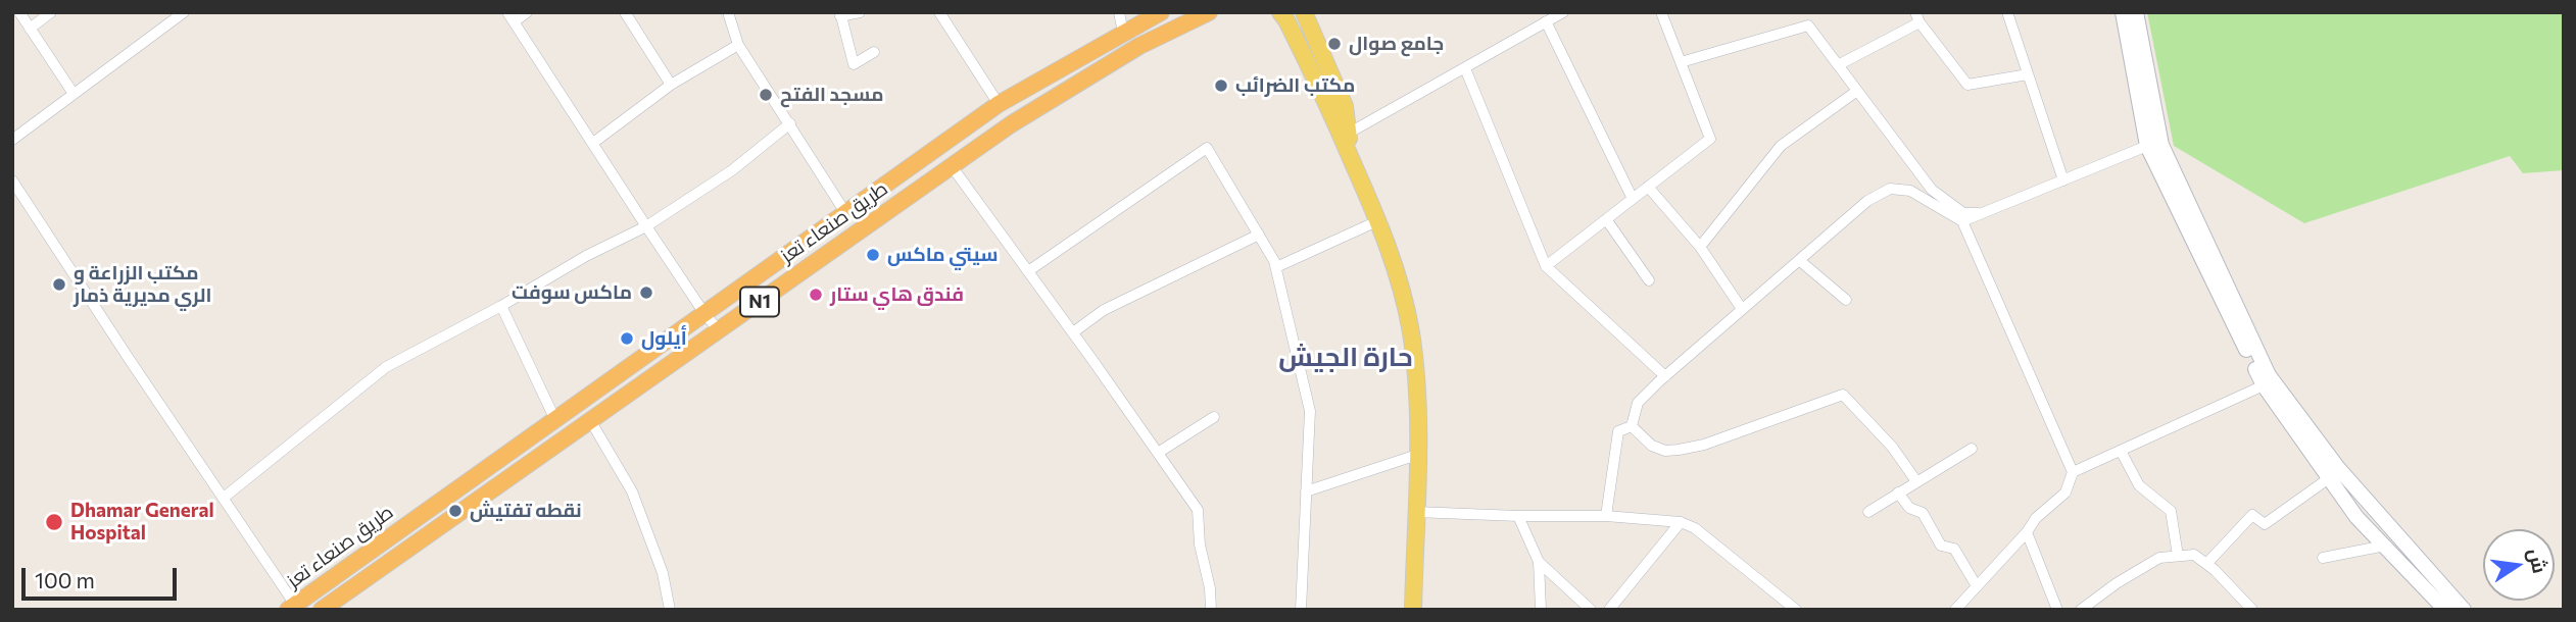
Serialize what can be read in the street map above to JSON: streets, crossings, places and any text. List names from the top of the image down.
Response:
{
  "streets": {
    "highway": ["طريق صنعاء تعز", "N1"]
  },
  "districts": ["حارة الجيش"],
  "places": [
    "جامع صوال",
    "مكتب الضرائب",
    "مسجد الفتح",
    "سيتي ماكس",
    "مكتب الزراعة و الري مديرية ذمار",
    "ماكس سوفت",
    "فندق هاي ستار",
    "أيلول",
    "نقطه تفتيش",
    "Dhamar General Hospital"
  ],
  "scale_bar": "100 m",
  "north": "right"
}
